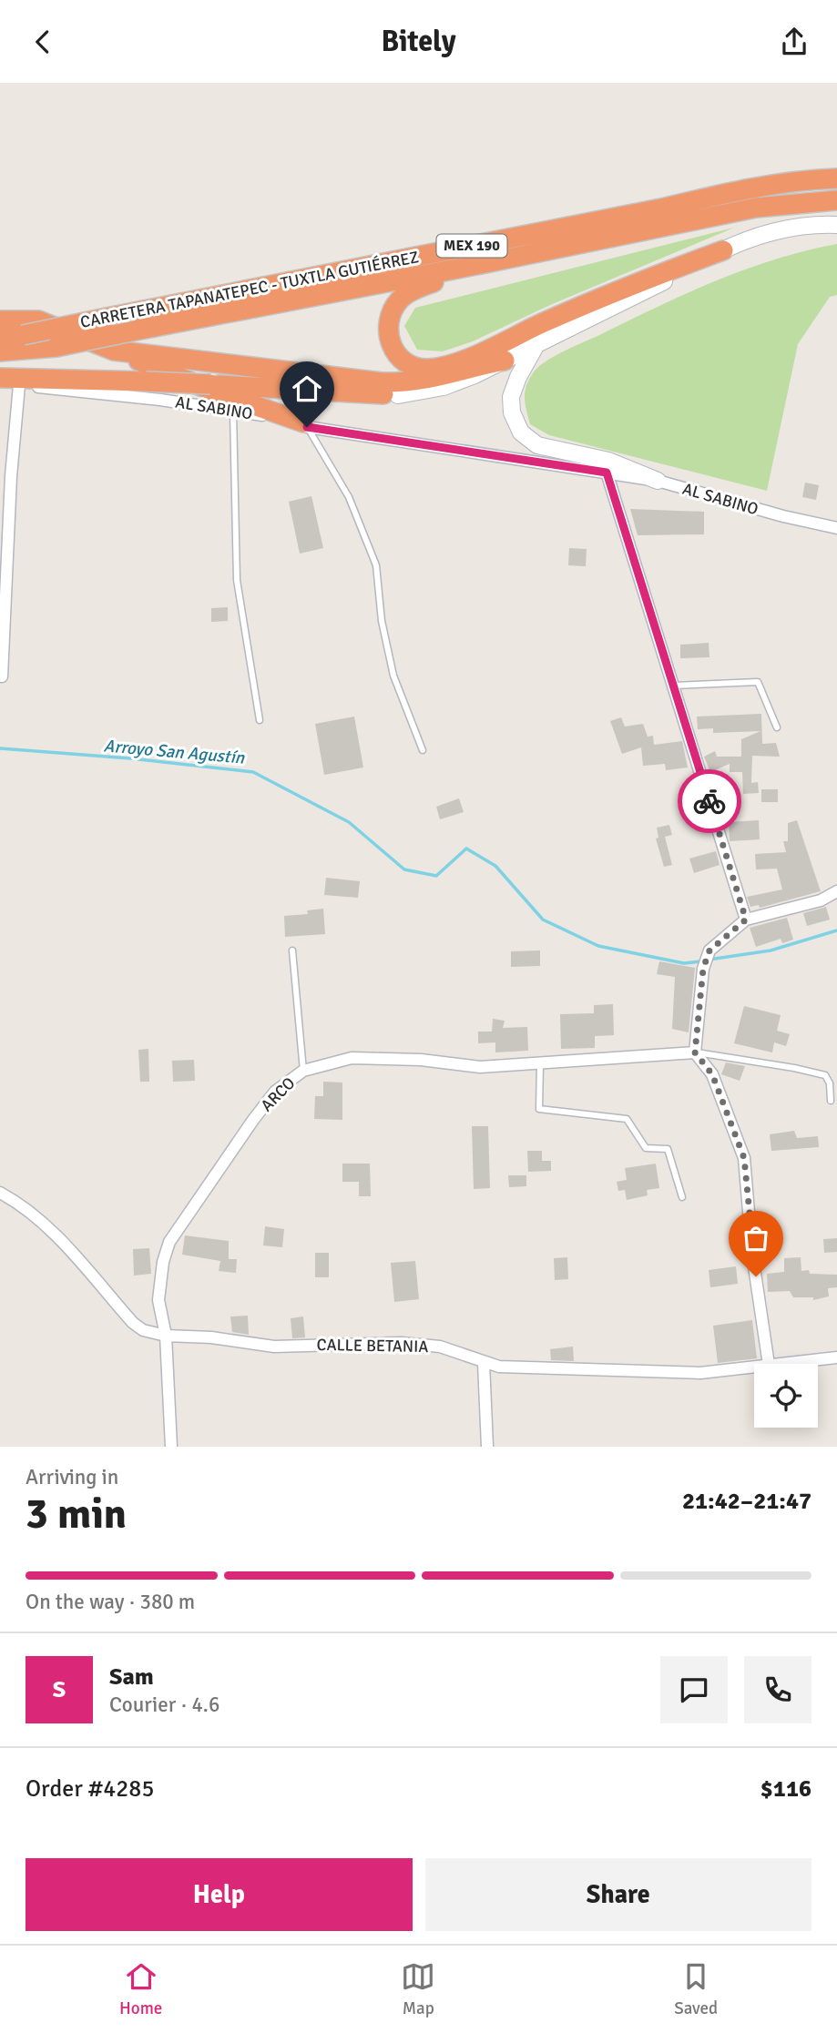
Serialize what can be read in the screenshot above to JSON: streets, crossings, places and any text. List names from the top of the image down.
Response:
{
  "streets": {
    "highway": ["MEX 190", "CARRETERA TAPANATEPEC - TUXTLA GUTIÉRREZ"],
    "street": ["AL SABINO", "ARCO", "CALLE BETANIA"]
  },
  "crossings": [
    ["ARCO", "CALLE BETANIA"]
  ],
  "water": ["Arroyo San Agustín"],
  "page": {
    "header": "Bitely",
    "heading": ["3 min", "Arriving in", "21:42–21:47"],
    "panel": [
      "Sam",
      "Courier · 4.6",
      "Order #4285",
      "$116"
    ],
    "bar": "On the way · 380 m",
    "round": "S",
    "buttons": ["Help", "Share"],
    "tabs": ["Home", "Map", "Saved"]
  }
}
